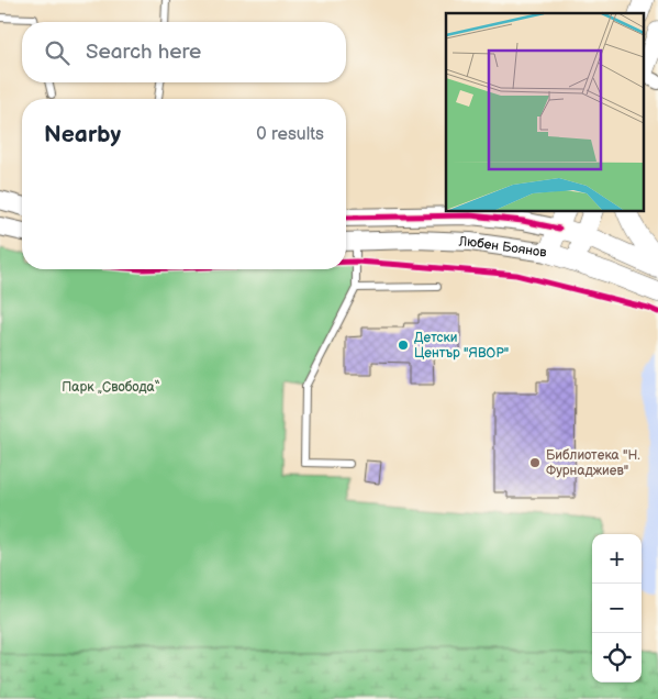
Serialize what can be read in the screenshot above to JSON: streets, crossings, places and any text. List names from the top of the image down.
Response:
{
  "streets": {
    "main road": ["Любен Боянов"]
  },
  "parks": ["Парк „Свобода“"],
  "places": ["Детски Център \"ЯВОР\"", "Библиотека \"Н. Фурнаджиев\""],
  "page": {
    "search": "Search here",
    "heading": ["Nearby", "0 results"],
    "map_buttons": ["+", "−"]
  }
}
